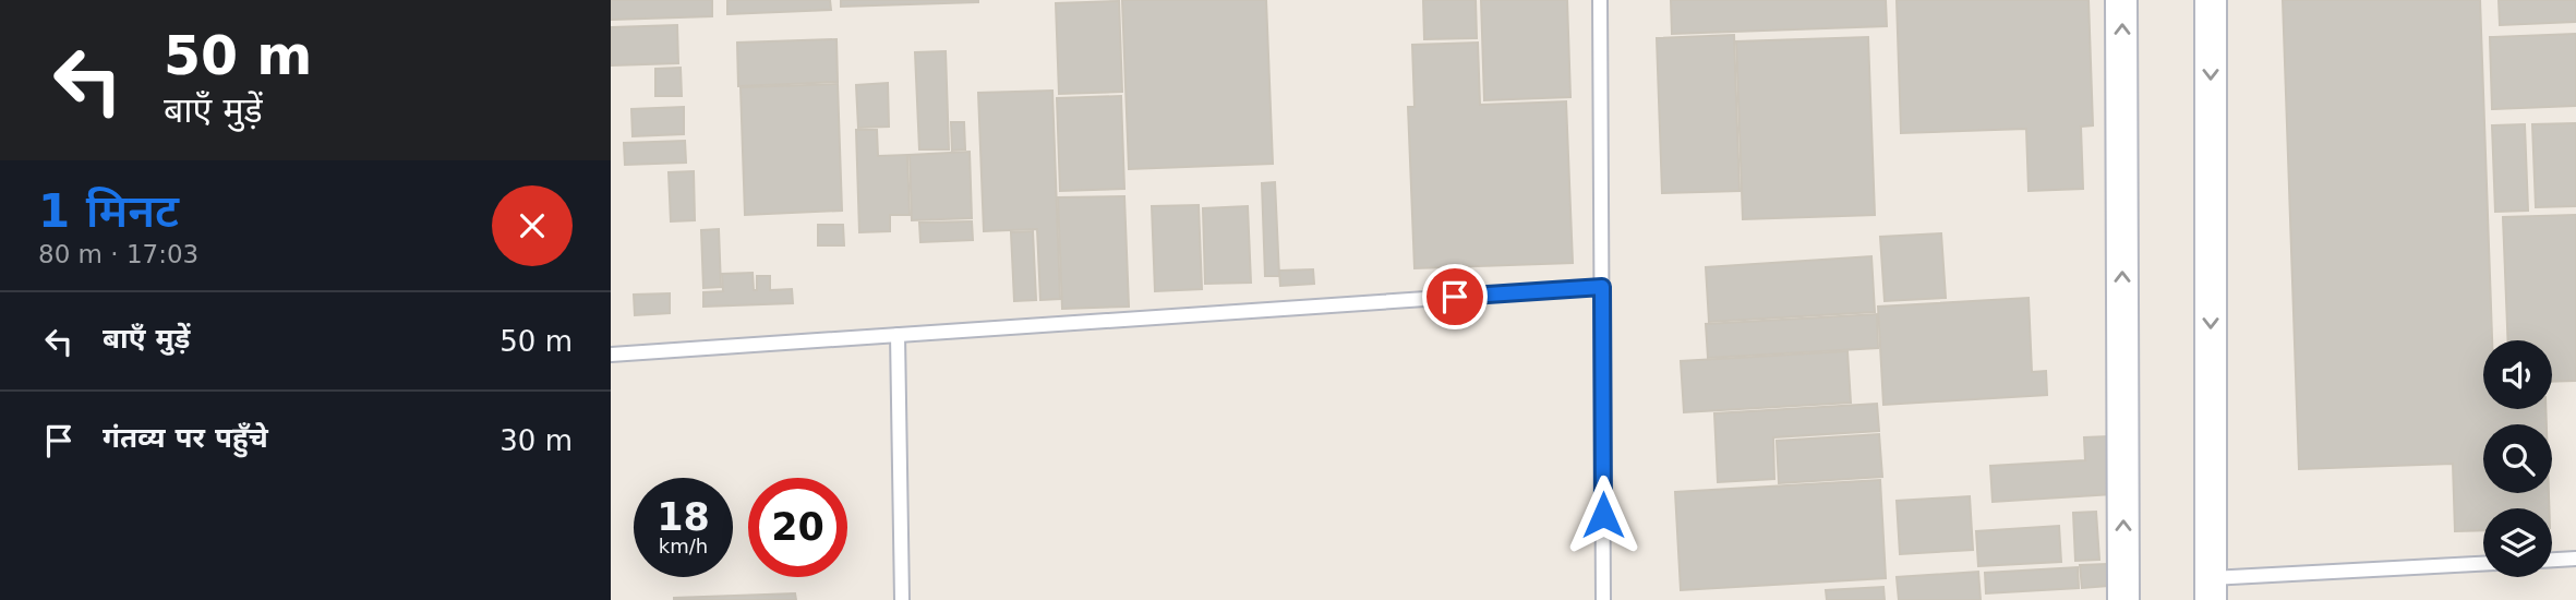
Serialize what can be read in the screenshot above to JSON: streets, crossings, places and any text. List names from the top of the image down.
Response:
{
  "page": {
    "turn": ["50 m", "बाएँ मुड़ें"],
    "heading": ["1 मिनट", "80 m · 17:03"],
    "list": [
      {
        "name": "बाएँ मुड़ें",
        "value": "50 m"
      },
      {
        "name": "गंतव्य पर पहुँचे",
        "value": "30 m"
      }
    ],
    "speed": "18 km/h",
    "limit": "20"
  }
}
